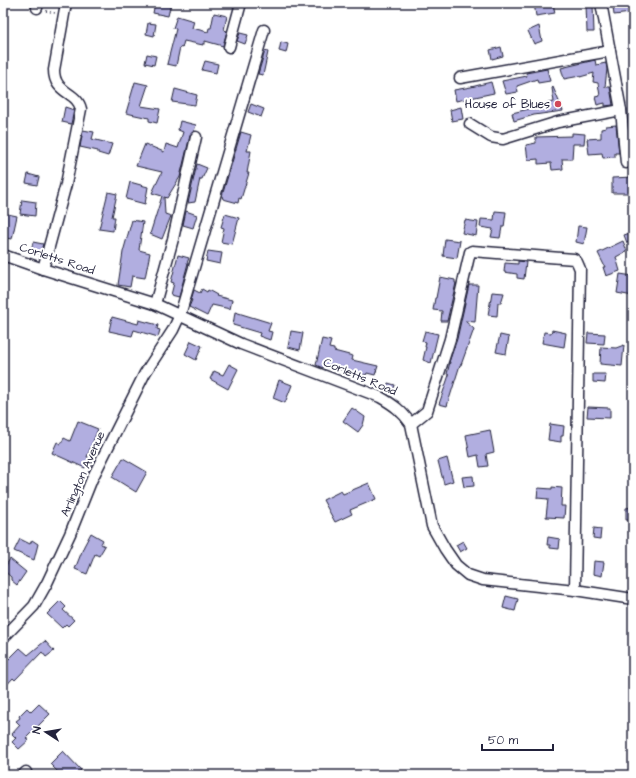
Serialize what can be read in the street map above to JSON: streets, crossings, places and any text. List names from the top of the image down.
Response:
{
  "streets": {
    "street": ["Corletts Road", "Arlington Avenue"]
  },
  "crossings": [
    ["Corletts Road", "Arlington Avenue"]
  ],
  "places": ["House of Blues"],
  "scale_bar": "50 m",
  "north": "left"
}
